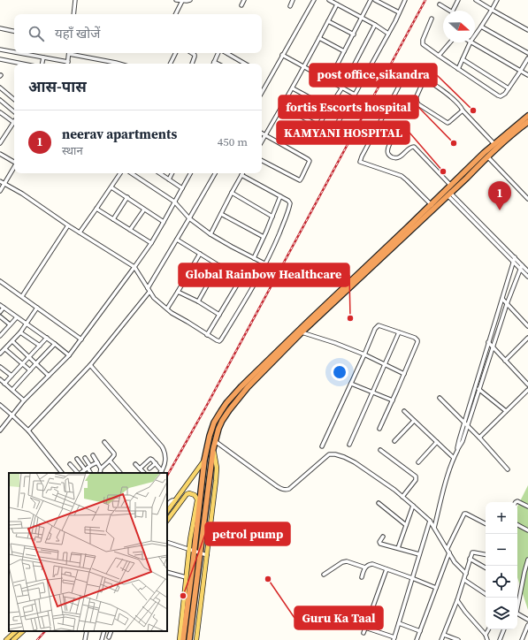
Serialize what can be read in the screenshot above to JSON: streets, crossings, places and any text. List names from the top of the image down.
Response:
{
  "places": [
    "post office,sikandra",
    "fortis Escorts hospital",
    "KAMYANI HOSPITAL",
    "Global Rainbow Healthcare",
    "Guru Ka Taal",
    "petrol pump"
  ],
  "north": "right",
  "page": {
    "search": "यहाँ खोजें",
    "heading": "आस-पास",
    "list": [
      {
        "mark": "1",
        "name": "neerav apartments",
        "note": "स्थान",
        "value": "450 m"
      }
    ],
    "pins": "1",
    "map_buttons": ["+", "−"]
  }
}
